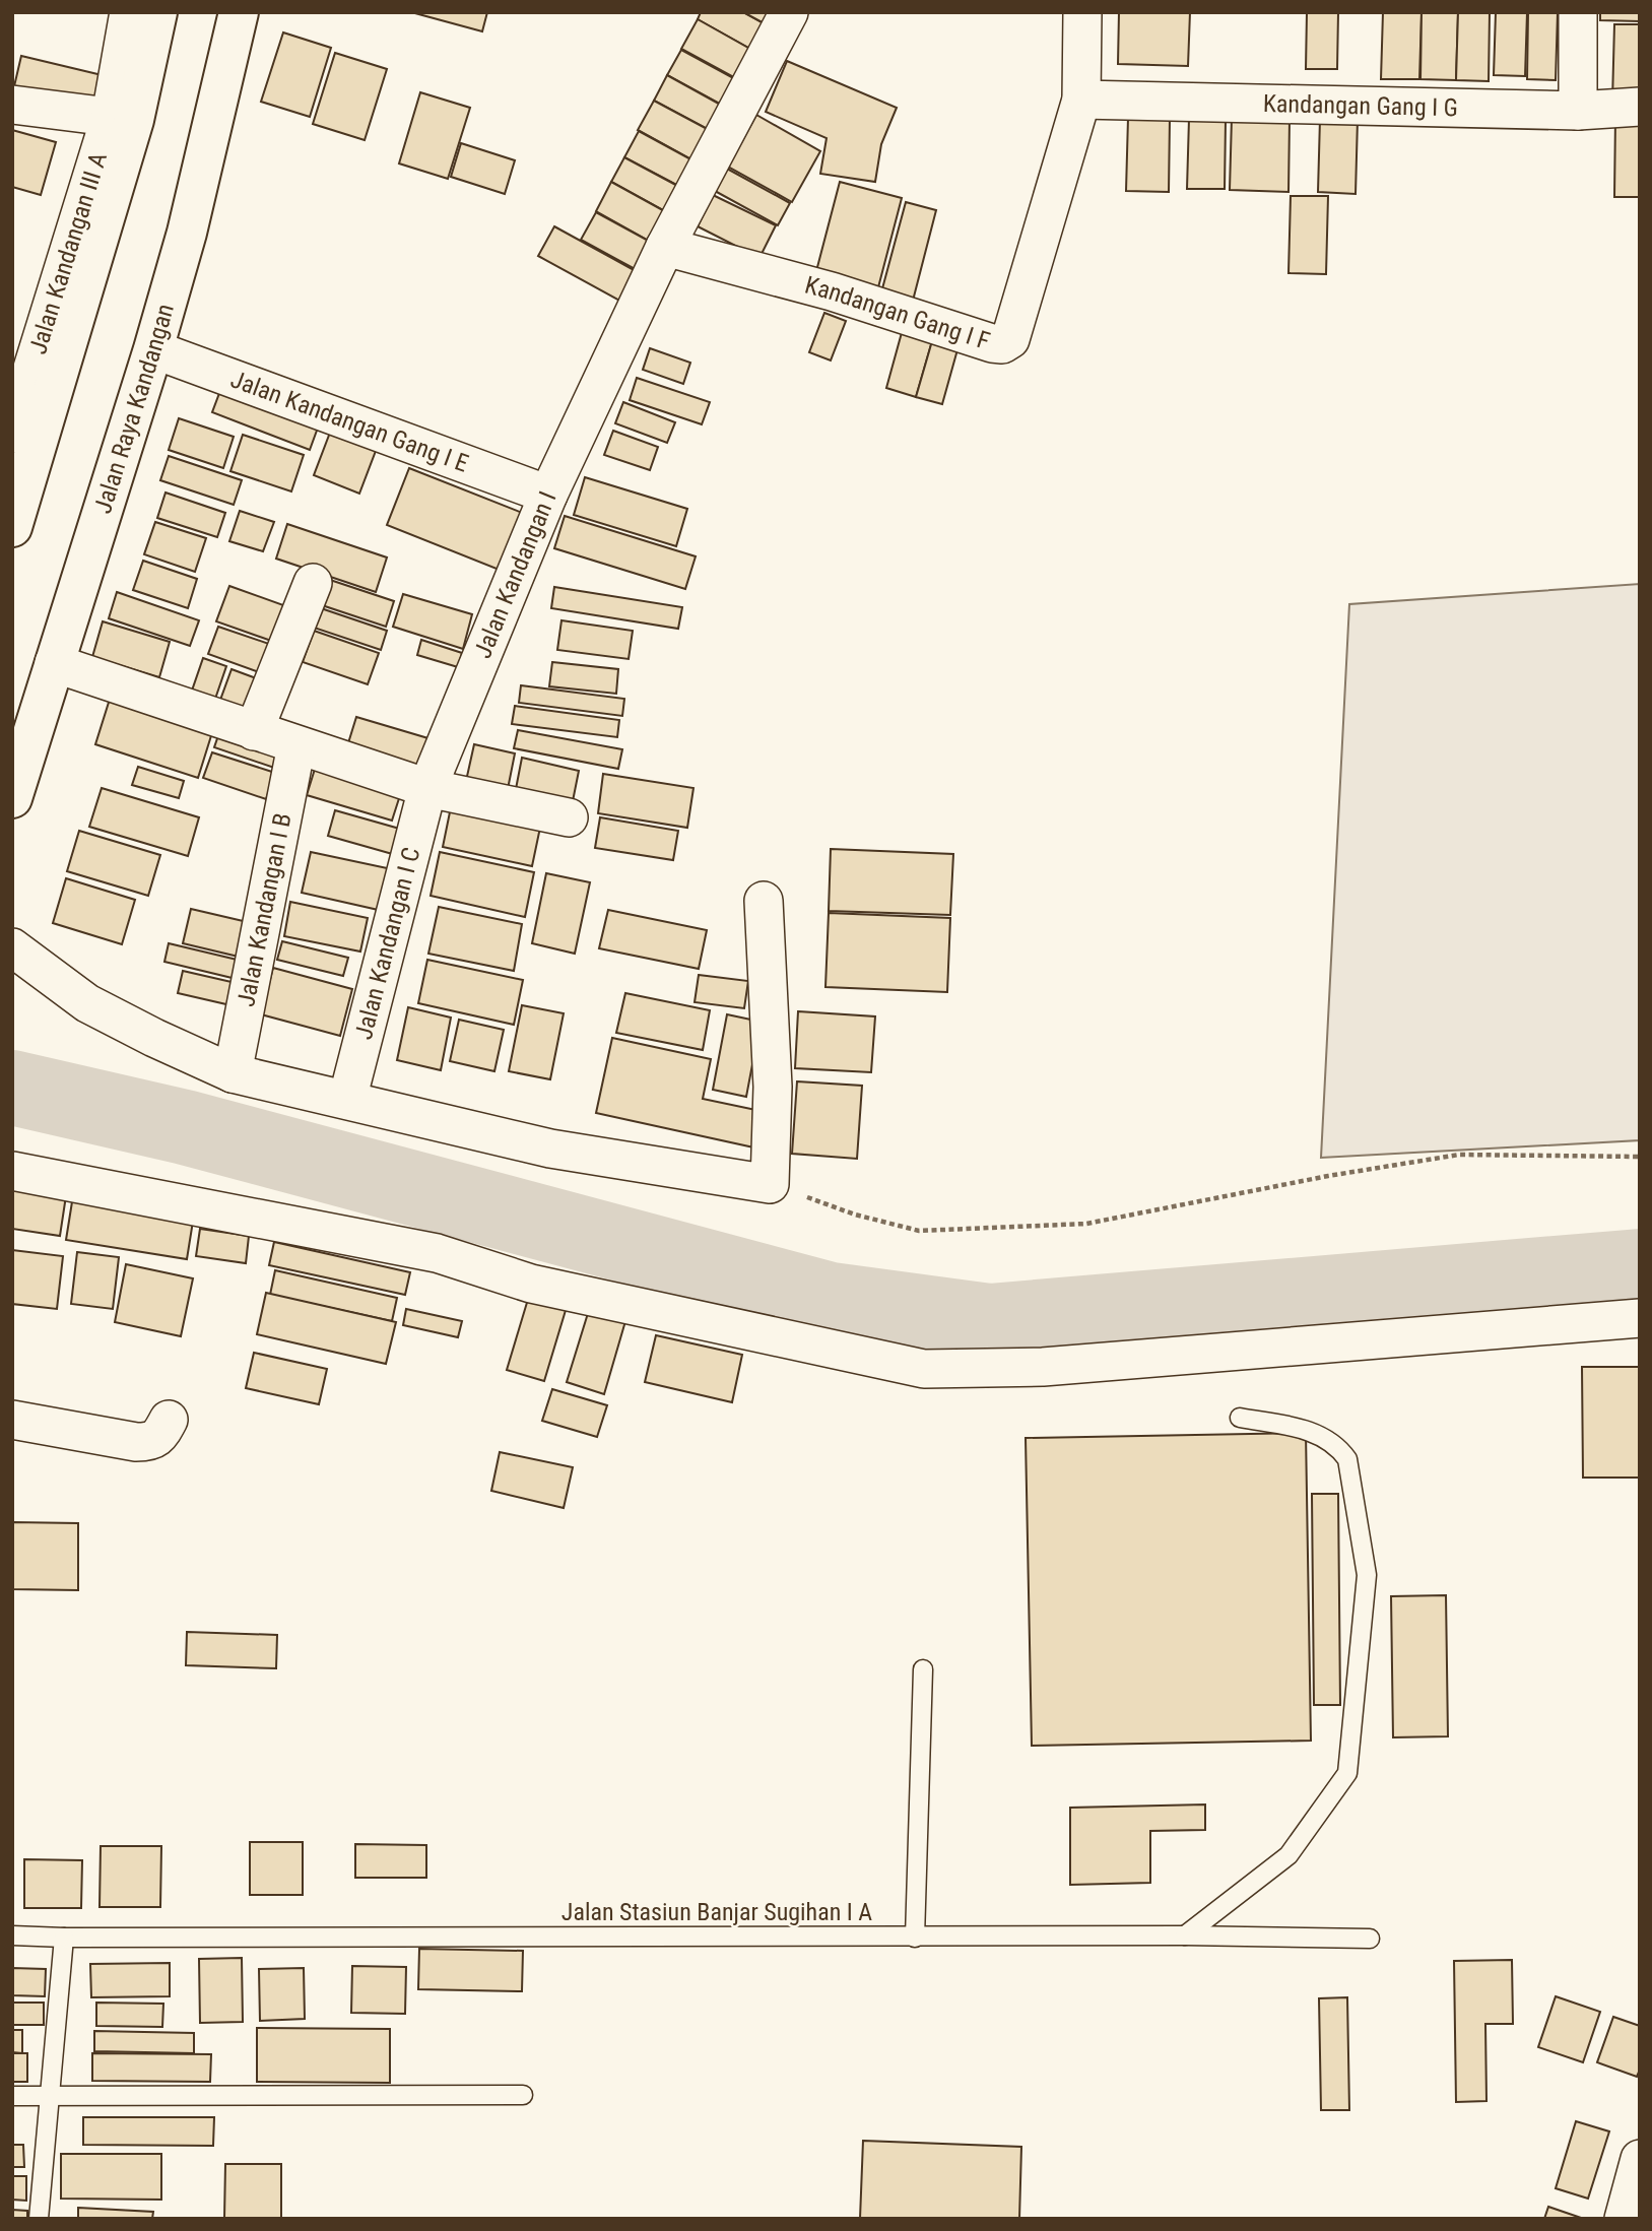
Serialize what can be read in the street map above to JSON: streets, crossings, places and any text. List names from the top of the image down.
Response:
{
  "streets": {
    "main road": ["Jalan Raya Kandangan"],
    "street": [
      "Kandangan Gang I G",
      "Jalan Kandangan III A",
      "Kandangan Gang I F",
      "Jalan Kandangan Gang I E",
      "Jalan Kandangan I",
      "Jalan Kandangan I B",
      "Jalan Kandangan I C"
    ],
    "lane": ["Jalan Stasiun Banjar Sugihan I A"]
  },
  "crossings": [
    ["Kandangan Gang I G", "Kandangan Gang I F"],
    ["Kandangan Gang I F", "Jalan Kandangan I"],
    ["Jalan Raya Kandangan", "Jalan Kandangan Gang I E"],
    ["Jalan Kandangan Gang I E", "Jalan Kandangan I"],
    ["Jalan Kandangan I", "Jalan Kandangan I C"]
  ]
}
